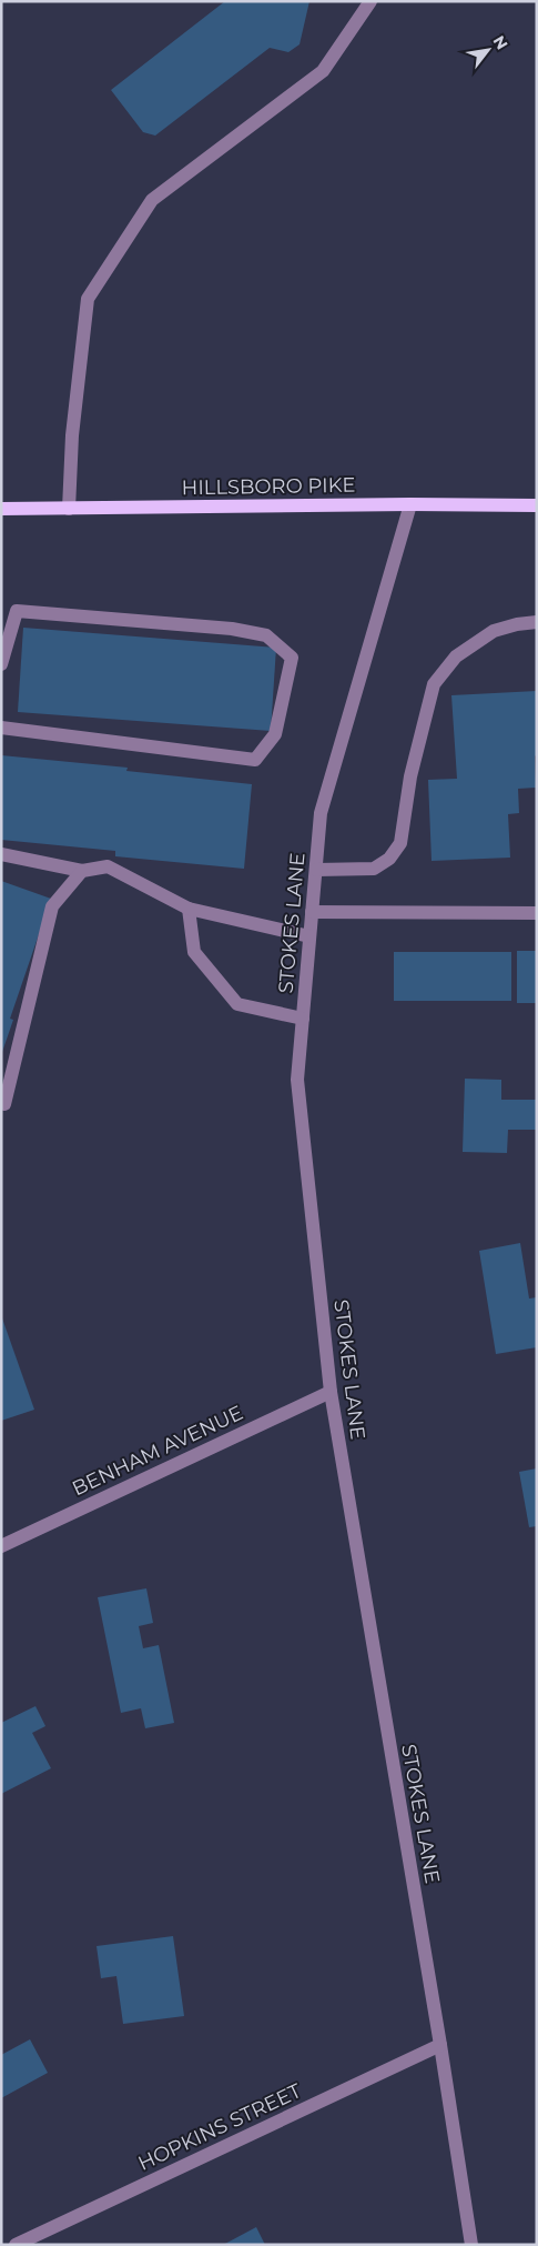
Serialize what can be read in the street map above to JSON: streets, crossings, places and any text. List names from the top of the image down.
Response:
{
  "streets": {
    "main road": ["HILLSBORO PIKE"],
    "street": ["STOKES LANE", "BENHAM AVENUE", "HOPKINS STREET"]
  },
  "crossings": [
    ["HILLSBORO PIKE", "STOKES LANE"],
    ["STOKES LANE", "BENHAM AVENUE"],
    ["STOKES LANE", "HOPKINS STREET"]
  ],
  "north": "top right"
}
